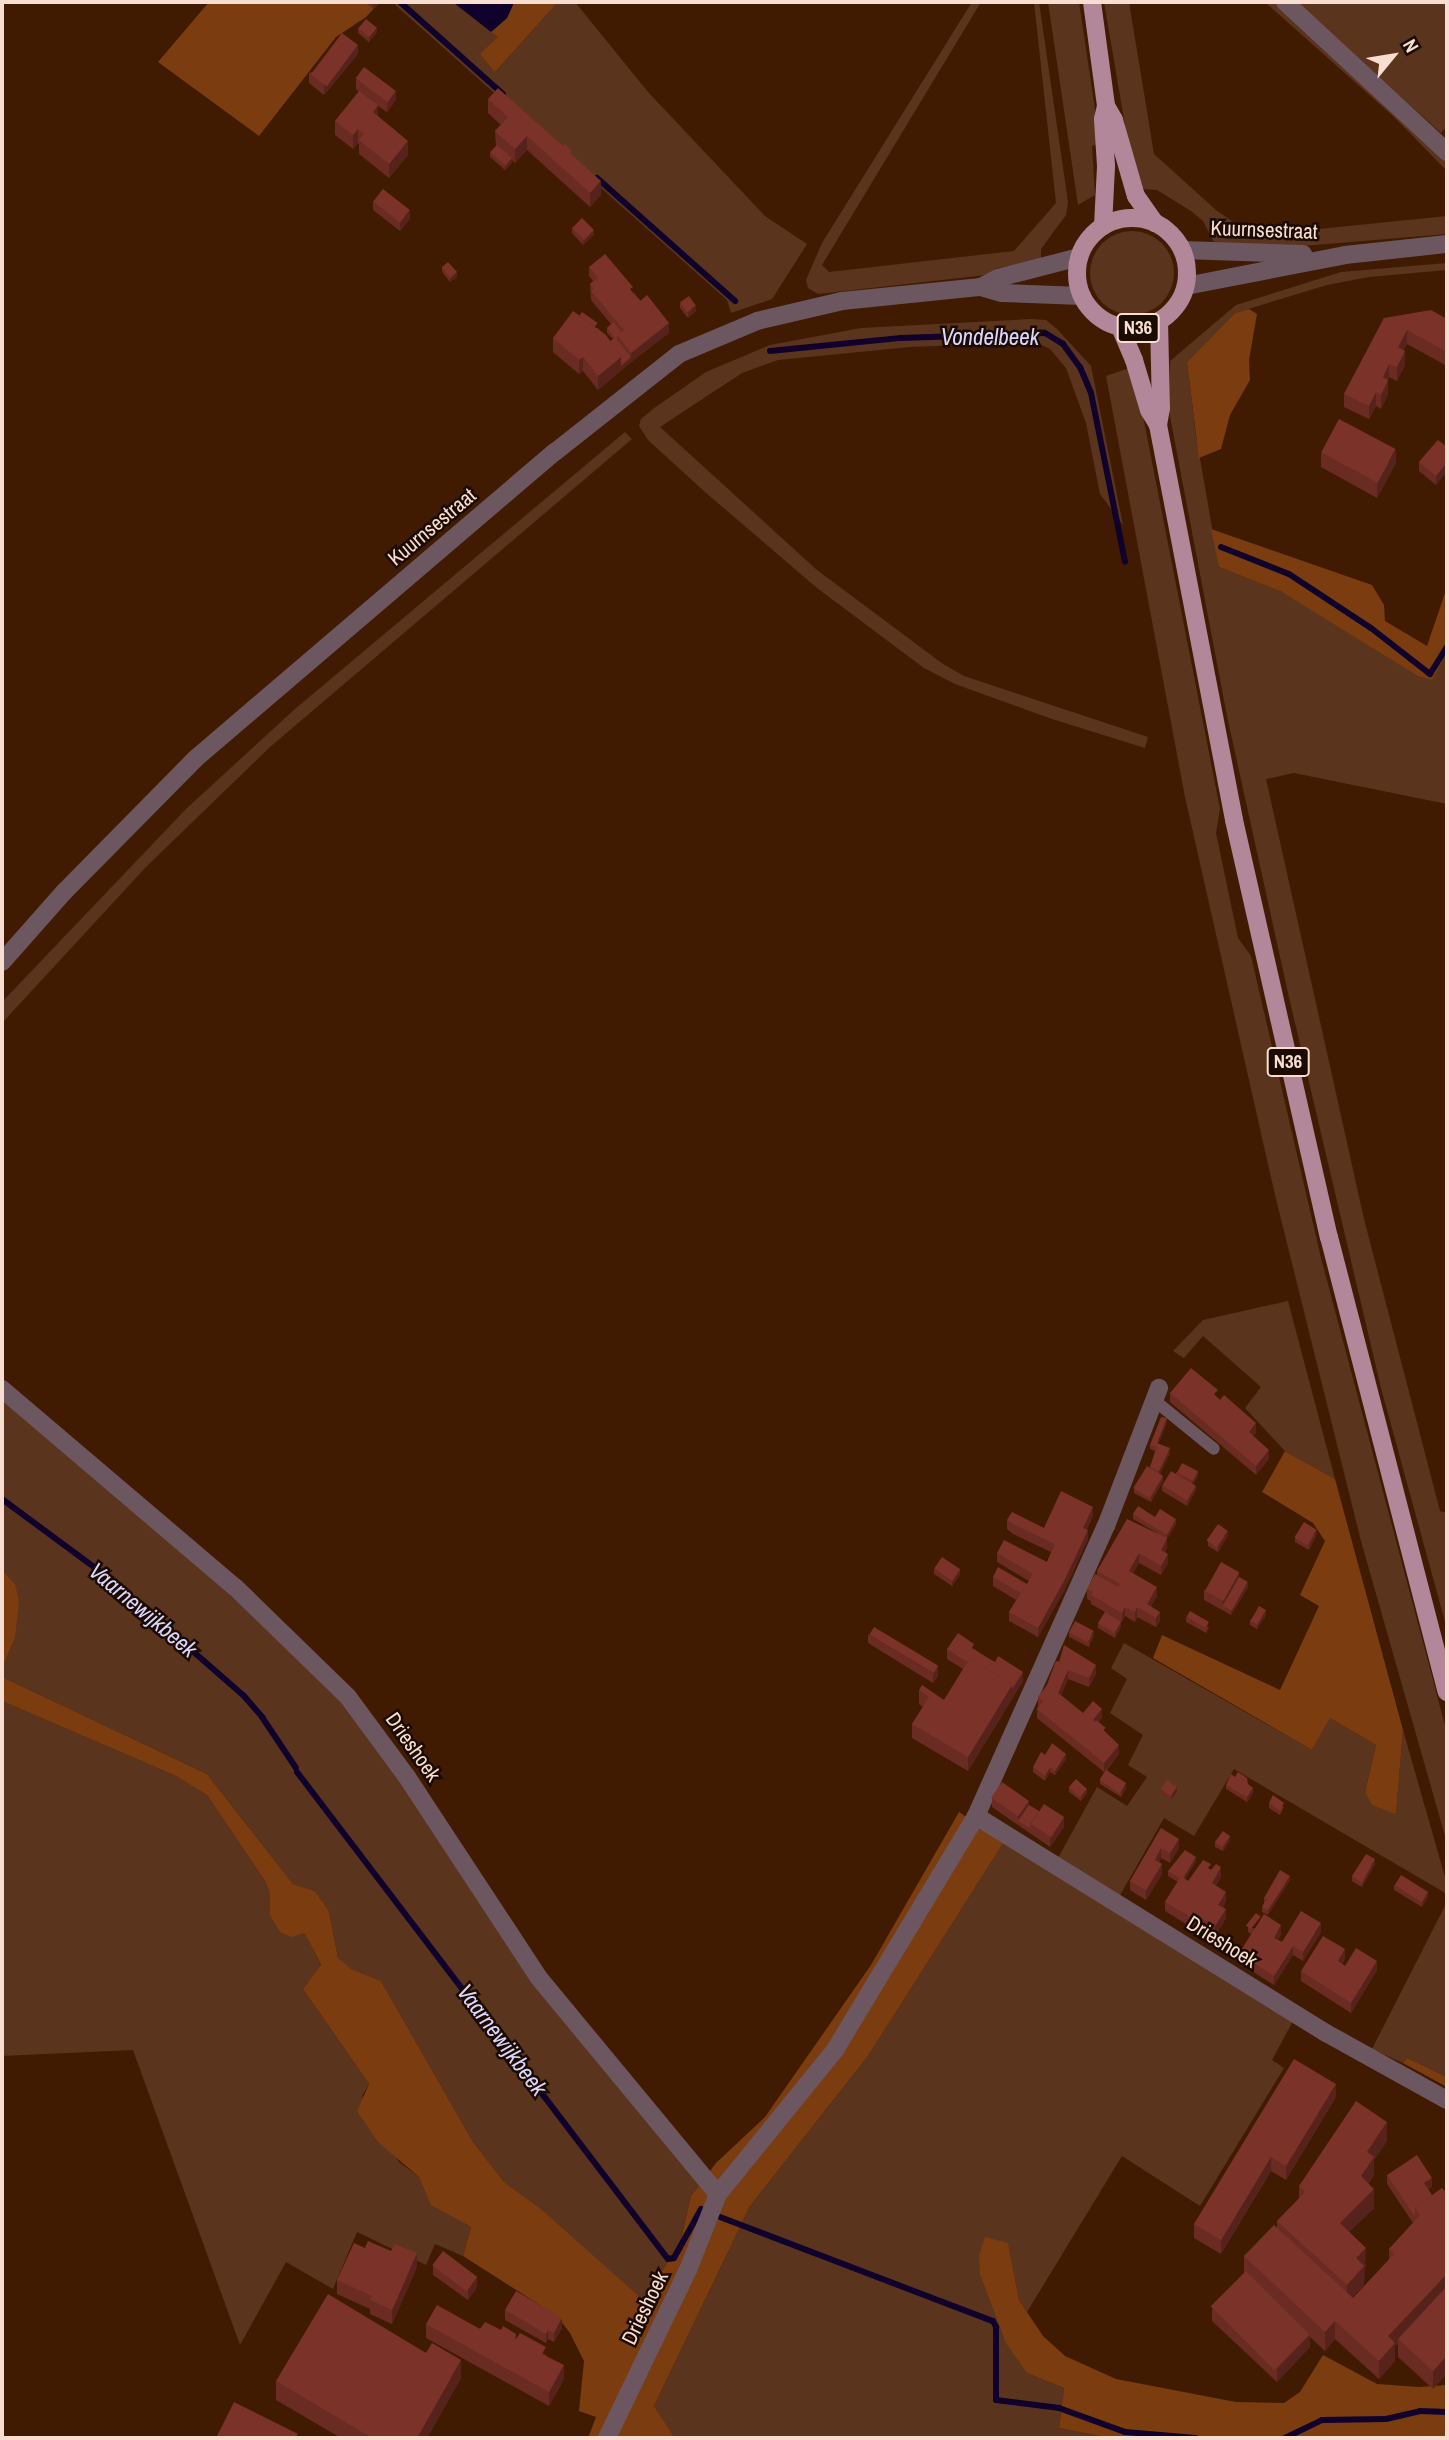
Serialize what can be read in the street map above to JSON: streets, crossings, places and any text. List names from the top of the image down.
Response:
{
  "streets": {
    "main road": ["N36"],
    "street": ["Kuurnsestraat", "Drieshoek"]
  },
  "crossings": [
    ["Kuurnsestraat", "N36"]
  ],
  "water": ["Vondelbeek", "Vaarnewijkbeek"],
  "north": "top right"
}
